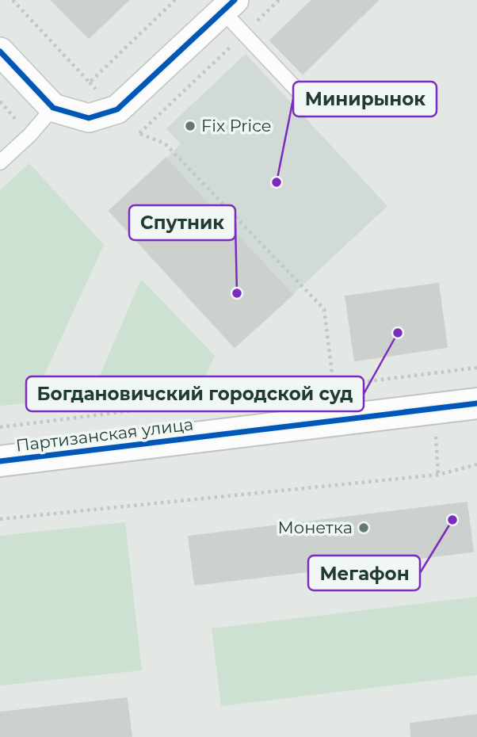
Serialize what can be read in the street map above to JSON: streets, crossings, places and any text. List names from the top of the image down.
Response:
{
  "streets": {
    "street": ["Партизанская улица"]
  },
  "places": [
    "Fix Price",
    "Минирынок",
    "Спутник",
    "Богдановичский городской суд",
    "Мегафон",
    "Монетка"
  ]
}
